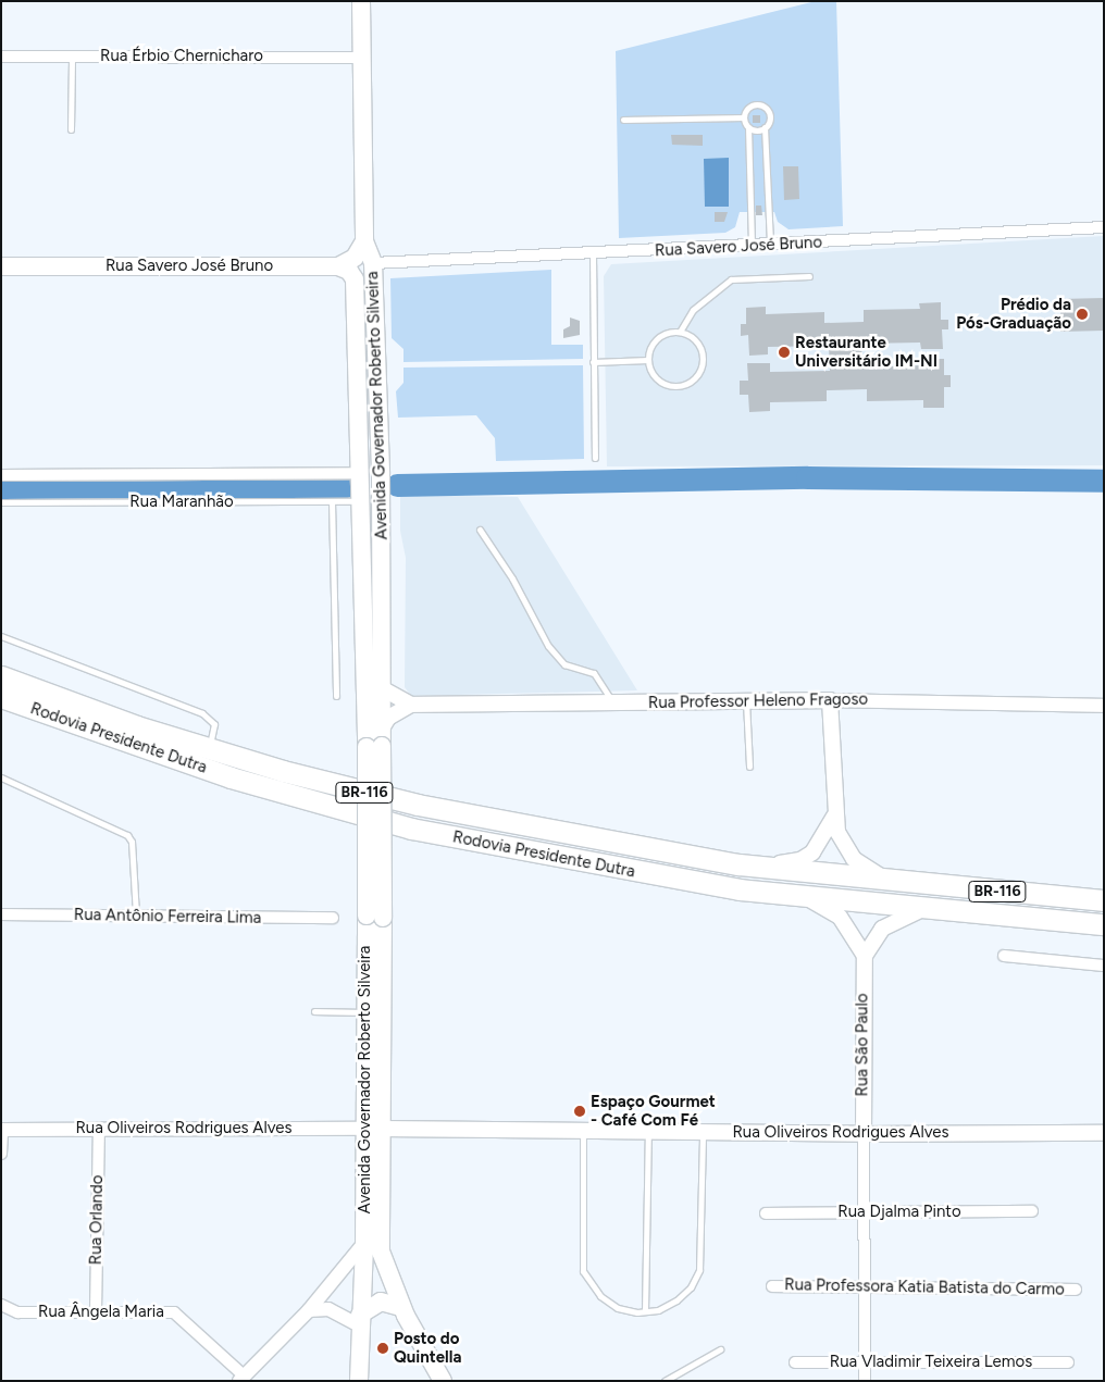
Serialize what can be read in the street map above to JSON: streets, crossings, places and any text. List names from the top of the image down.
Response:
{
  "streets": {
    "highway": ["Rodovia Presidente Dutra", "BR-116"],
    "main road": [
      "Rua Savero José Bruno",
      "Avenida Governador Roberto Silveira",
      "Rua Professor Heleno Fragoso",
      "Rua São Paulo",
      "Rua Oliveiros Rodrigues Alves"
    ],
    "street": [
      "Rua Érbio Chernicharo",
      "Rua Maranhão",
      "Rua Antônio Ferreira Lima",
      "Rua Djalma Pinto",
      "Rua Orlando",
      "Rua Professora Katia Batista do Carmo",
      "Rua Ângela Maria",
      "Rua Vladimir Teixeira Lemos"
    ]
  },
  "crossings": [
    ["Rua Érbio Chernicharo", "Avenida Governador Roberto Silveira"],
    ["Rua Savero José Bruno", "Avenida Governador Roberto Silveira"],
    ["Avenida Governador Roberto Silveira", "Rua Maranhão"],
    ["Avenida Governador Roberto Silveira", "Rua Professor Heleno Fragoso"],
    ["Avenida Governador Roberto Silveira", "Rua Oliveiros Rodrigues Alves"],
    ["Rua São Paulo", "Rua Oliveiros Rodrigues Alves"],
    ["Rua Oliveiros Rodrigues Alves", "Rua Orlando"],
    ["Rua Orlando", "Rua Ângela Maria"]
  ],
  "places": [
    "Prédio da Pós-Graduação",
    "Restaurante Universitário IM-NI",
    "Espaço Gourmet - Café Com Fé",
    "Posto do Quintella"
  ]
}
